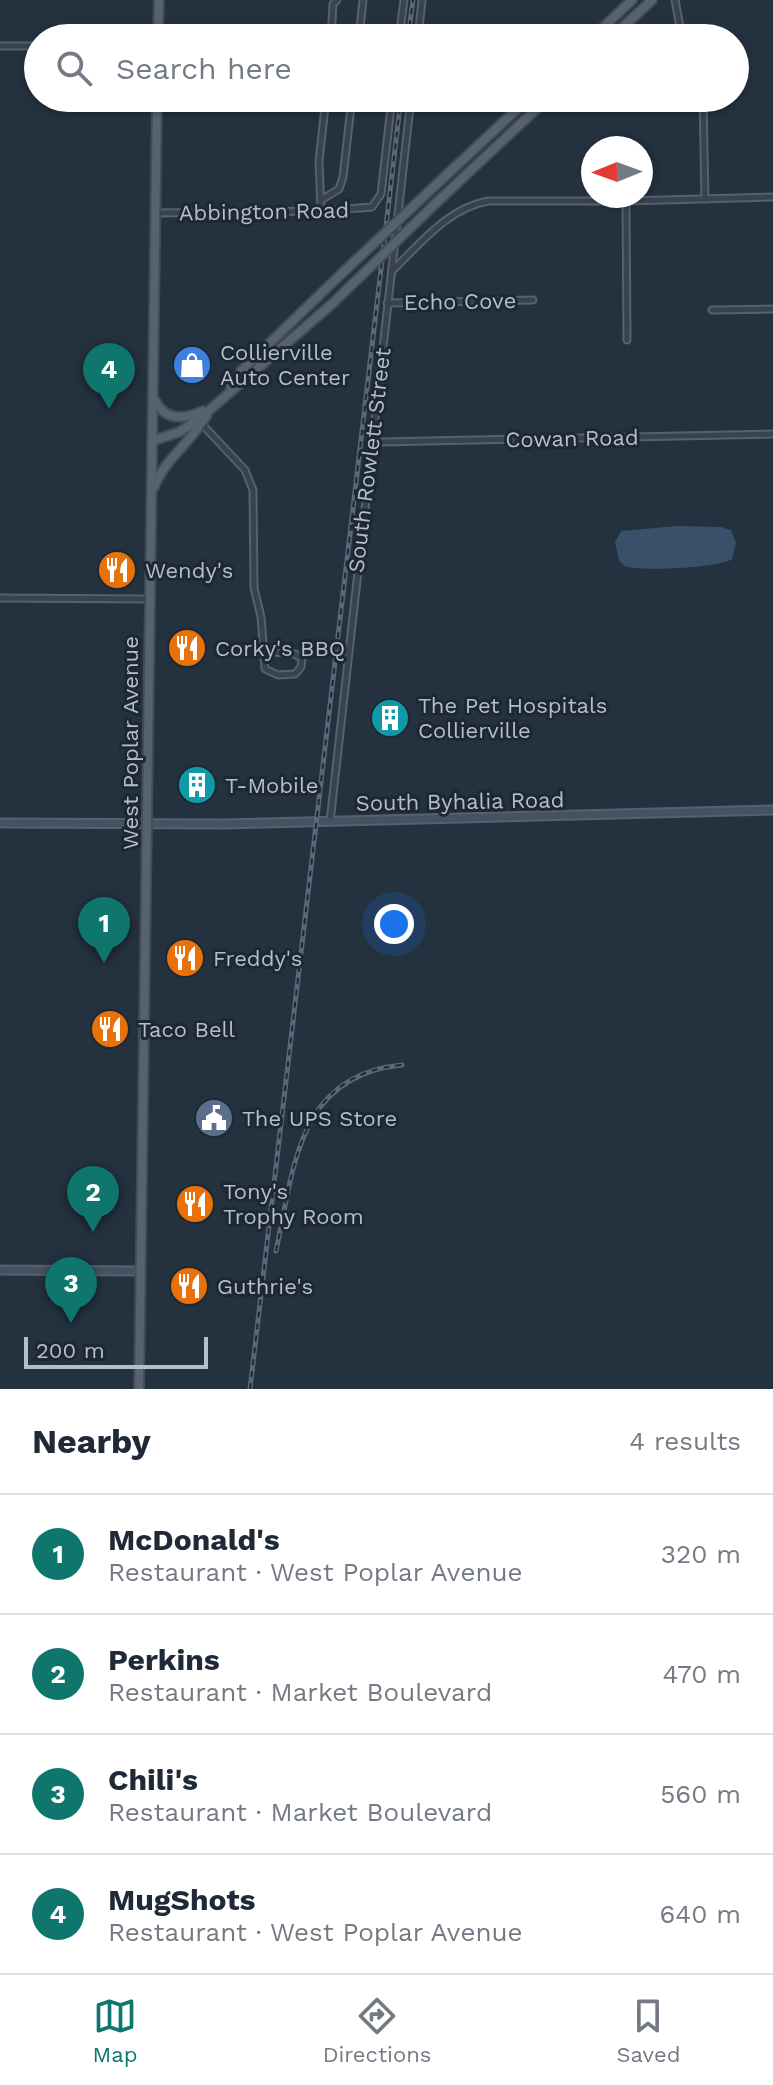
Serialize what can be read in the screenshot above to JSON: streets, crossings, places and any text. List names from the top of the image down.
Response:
{
  "streets": {
    "main road": ["West Poplar Avenue", "South Byhalia Road"],
    "street": [
      "Abbington Road",
      "Echo Cove",
      "Cowan Road",
      "South Rowlett Street"
    ]
  },
  "crossings": [
    ["Abbington Road", "West Poplar Avenue"],
    ["Echo Cove", "South Rowlett Street"],
    ["Cowan Road", "South Rowlett Street"],
    ["South Rowlett Street", "South Byhalia Road"],
    ["West Poplar Avenue", "South Byhalia Road"]
  ],
  "places": {
    "shop": ["Collierville Auto Center"],
    "restaurant": [
      "Wendy's",
      "Corky's BBQ",
      "Freddy's",
      "Taco Bell",
      "Tony's Trophy Room",
      "Guthrie's"
    ],
    "building": ["The Pet Hospitals Collierville", "T-Mobile"],
    "public building": ["The UPS Store"]
  },
  "scale_bar": "200 m",
  "north": "left",
  "page": {
    "search": "Search here",
    "pins": [
      "4",
      "1",
      "2",
      "3"
    ],
    "scale": "200 m",
    "heading": ["Nearby", "4 results"],
    "list": [
      {
        "mark": "1",
        "name": "McDonald's",
        "note": "Restaurant · West Poplar Avenue",
        "value": "320 m"
      },
      {
        "mark": "2",
        "name": "Perkins",
        "note": "Restaurant · Market Boulevard",
        "value": "470 m"
      },
      {
        "mark": "3",
        "name": "Chili's",
        "note": "Restaurant · Market Boulevard",
        "value": "560 m"
      },
      {
        "mark": "4",
        "name": "MugShots",
        "note": "Restaurant · West Poplar Avenue",
        "value": "640 m"
      }
    ],
    "nav": ["Map", "Directions", "Saved"]
  }
}
